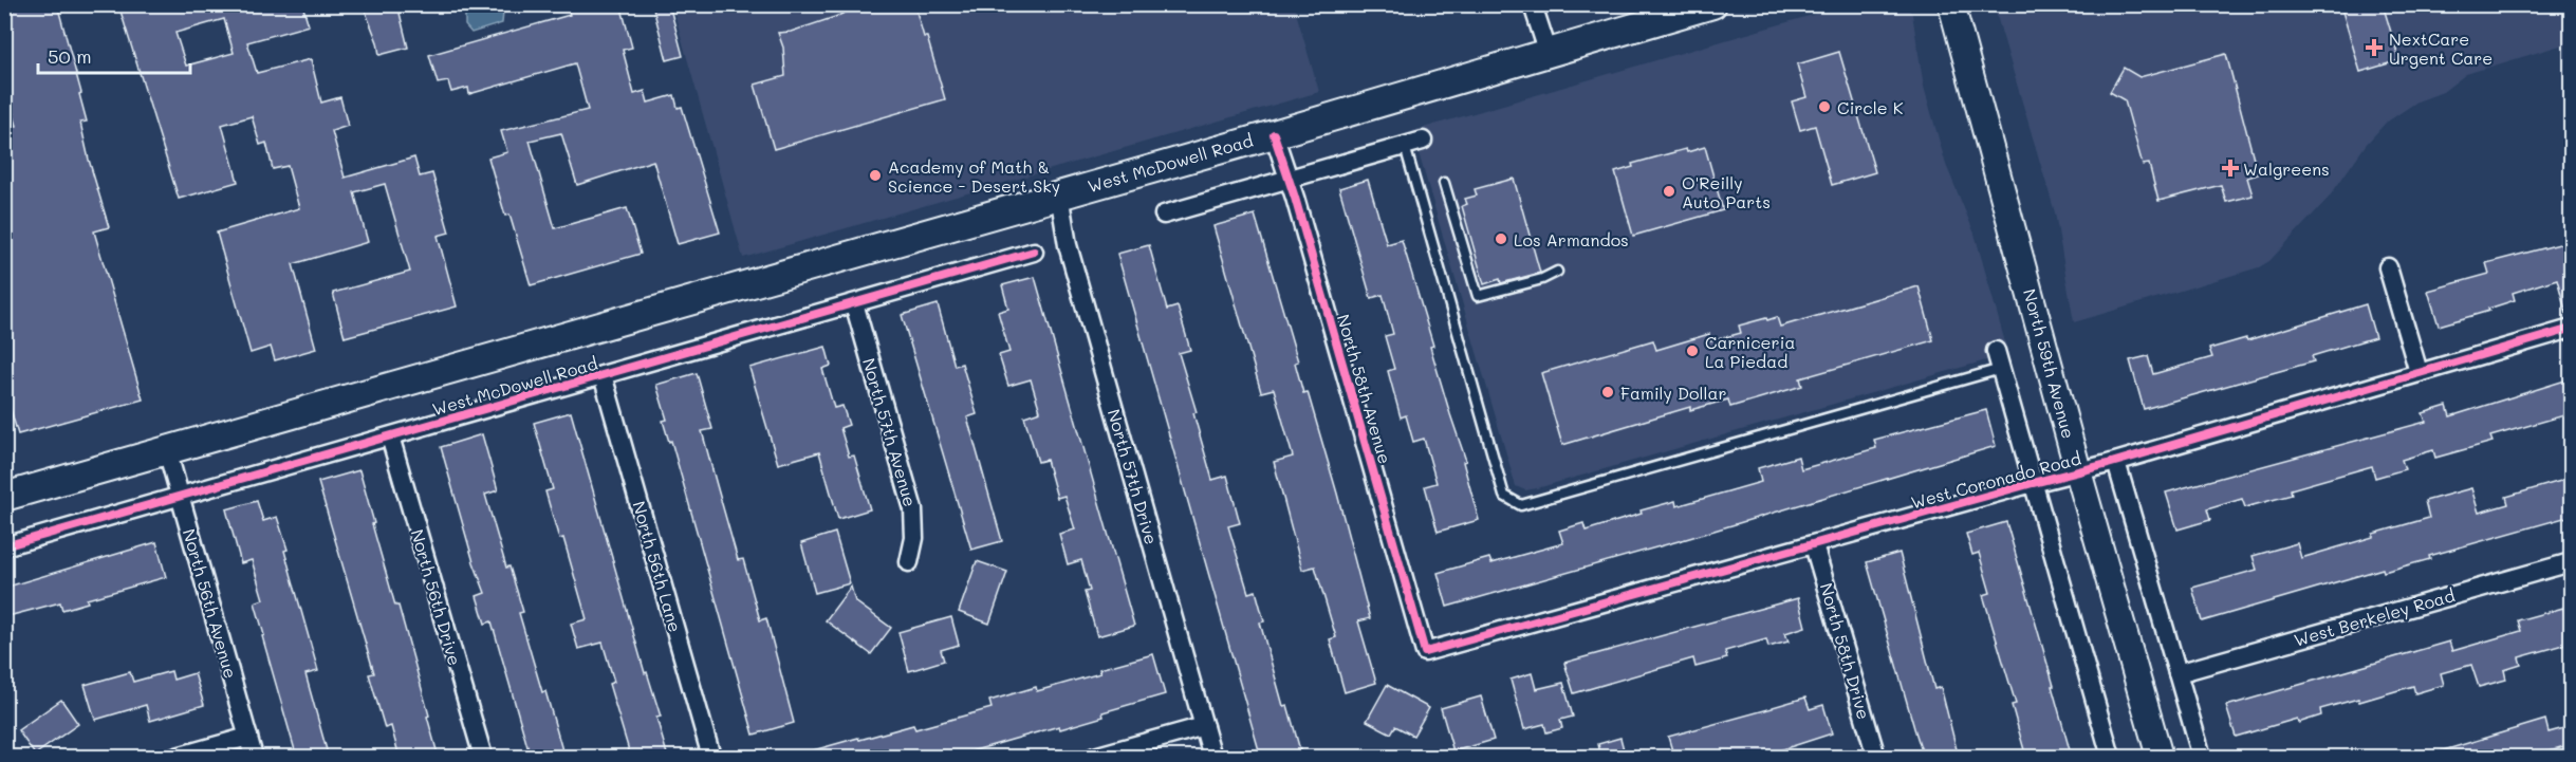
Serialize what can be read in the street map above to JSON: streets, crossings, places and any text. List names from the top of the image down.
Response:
{
  "streets": {
    "main road": ["West McDowell Road", "North 59th Avenue"],
    "street": [
      "North 58th Avenue",
      "North 57th Avenue",
      "North 57th Drive",
      "West Coronado Road",
      "North 56th Lane",
      "North 56th Drive",
      "North 56th Avenue",
      "West Berkeley Road",
      "North 58th Drive"
    ]
  },
  "crossings": [
    ["West McDowell Road", "North 58th Avenue"],
    ["West McDowell Road", "North 57th Avenue"],
    ["West McDowell Road", "North 57th Drive"],
    ["West McDowell Road", "North 56th Lane"],
    ["West McDowell Road", "North 56th Drive"],
    ["West McDowell Road", "North 56th Avenue"],
    ["North 59th Avenue", "West Coronado Road"],
    ["North 58th Avenue", "West Coronado Road"],
    ["West Coronado Road", "North 58th Drive"]
  ],
  "places": {
    "health": ["NextCare Urgent Care", "Walgreens"],
    "other": [
      "Circle K",
      "Academy of Math & Science - Desert Sky",
      "O'Reilly Auto Parts",
      "Los Armandos",
      "Carniceria La Piedad",
      "Family Dollar"
    ]
  },
  "scale_bar": "50 m"
}
